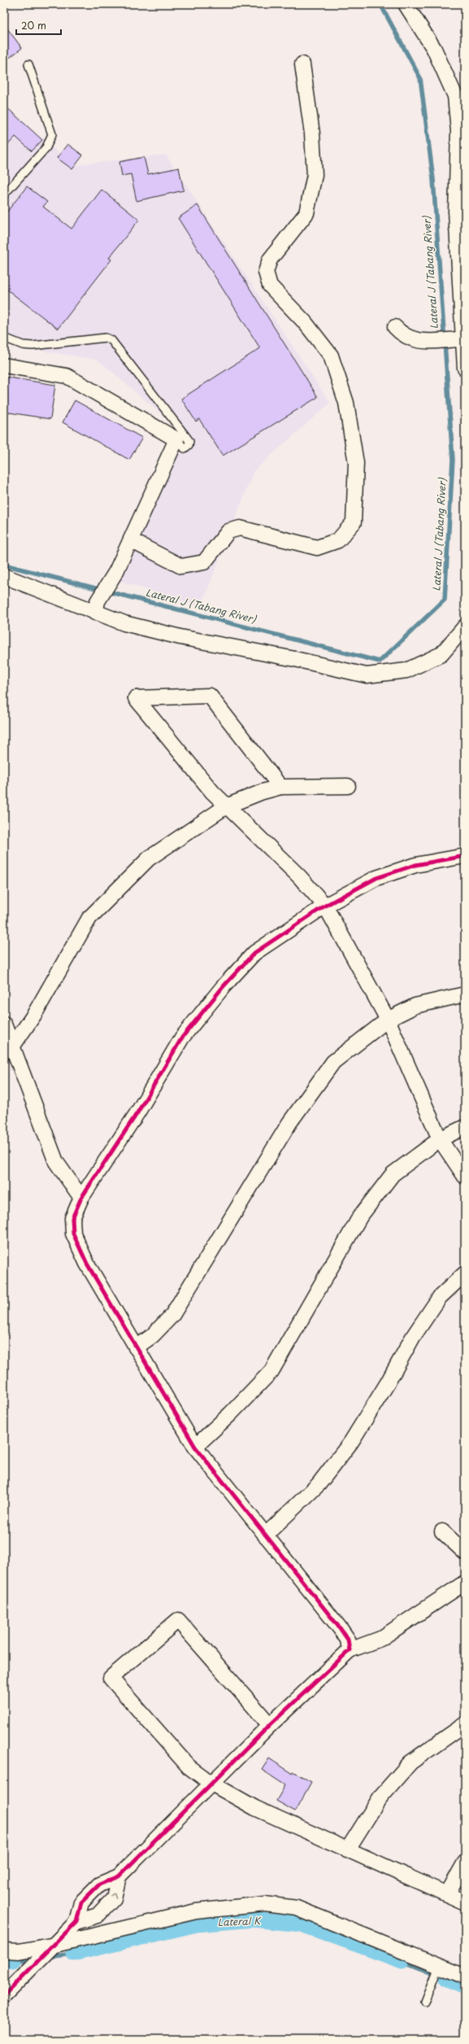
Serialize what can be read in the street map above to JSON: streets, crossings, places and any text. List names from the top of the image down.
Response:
{
  "water": ["Lateral J (Tabang River)", "Lateral K"],
  "scale_bar": "20 m"
}
